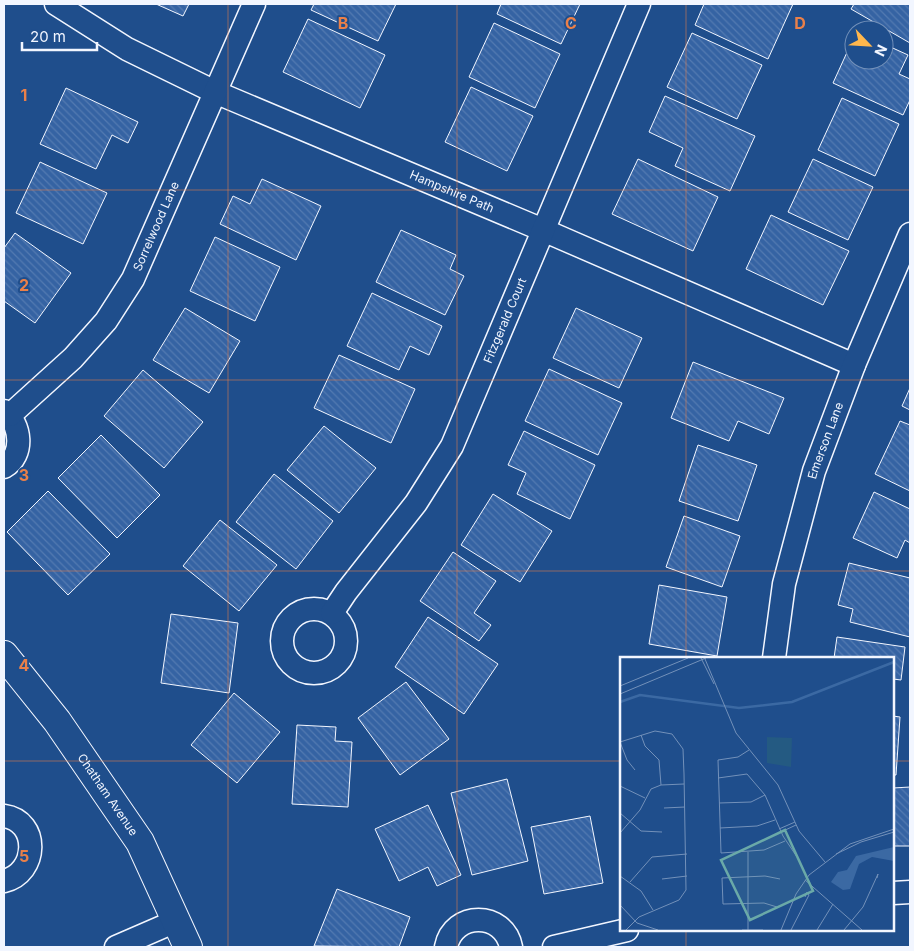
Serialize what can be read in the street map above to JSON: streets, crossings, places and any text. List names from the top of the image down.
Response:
{
  "streets": {
    "street": [
      "Hampshire Path",
      "Sorrelwood Lane",
      "Fitzgerald Court",
      "Emerson Lane",
      "Chatham Avenue"
    ]
  },
  "crossings": [
    ["Hampshire Path", "Sorrelwood Lane"],
    ["Hampshire Path", "Fitzgerald Court"],
    ["Hampshire Path", "Emerson Lane"]
  ],
  "scale_bar": "20 m",
  "north": "bottom right",
  "grid": {
    "columns": ["B", "C", "D"],
    "rows": [
      "1",
      "2",
      "3",
      "4",
      "5"
    ]
  }
}
